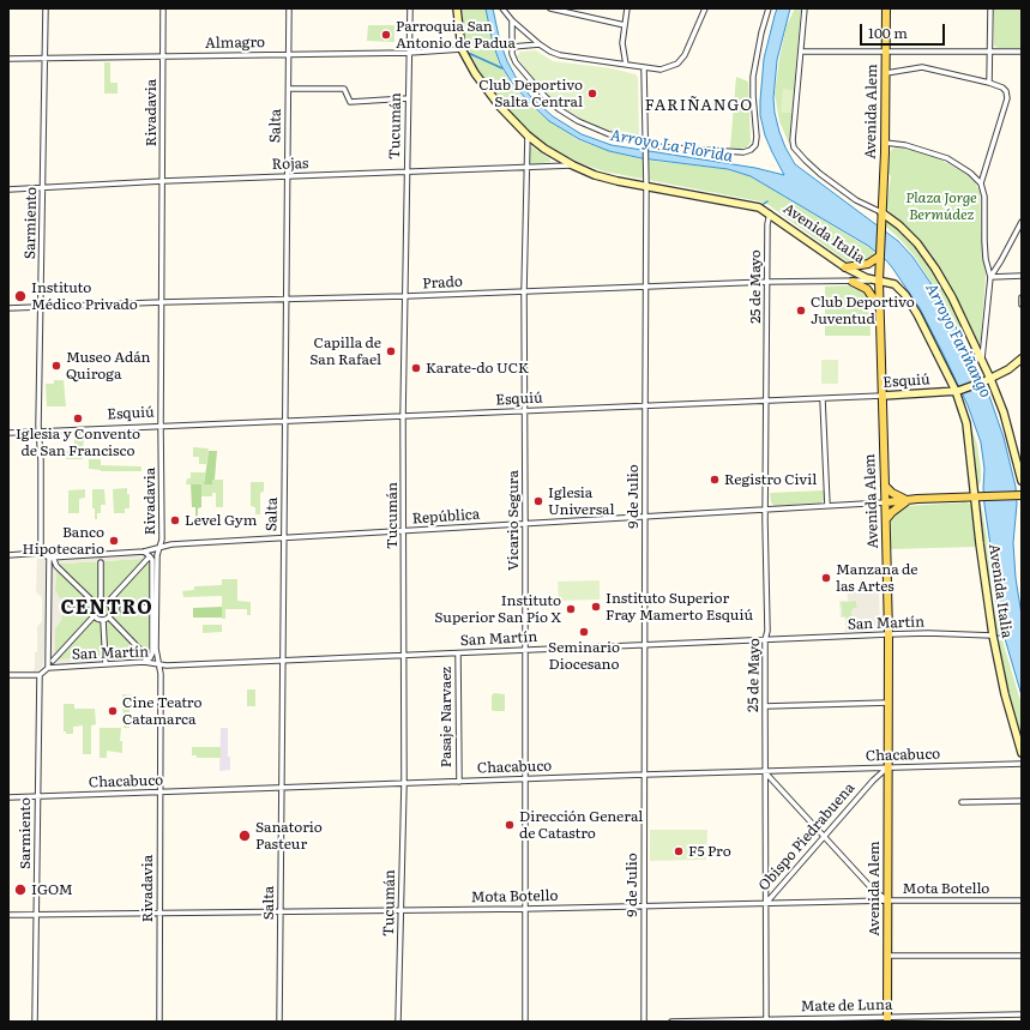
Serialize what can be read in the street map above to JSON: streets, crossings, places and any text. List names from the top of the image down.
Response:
{
  "streets": {
    "main road": ["Avenida Alem"],
    "street": [
      "Almagro",
      "Rivadavia",
      "Salta",
      "Tucumán",
      "Rojas",
      "Sarmiento",
      "Avenida Italia",
      "Prado",
      "25 de Mayo",
      "Esquiú",
      "9 de Julio",
      "República",
      "Vicario Segura",
      "San Martín",
      "Pasaje Narvaez",
      "Chacabuco",
      "Obispo Piedrabuena",
      "Mota Botello",
      "Mate de Luna"
    ]
  },
  "crossings": [
    ["Almagro", "Rivadavia"],
    ["Almagro", "Salta"],
    ["Almagro", "Tucumán"],
    ["Almagro", "Sarmiento"],
    ["Almagro", "Avenida Italia"],
    ["Avenida Alem", "Avenida Italia"],
    ["Avenida Alem", "Prado"],
    ["Avenida Alem", "Esquiú"],
    ["Avenida Alem", "República"],
    ["Avenida Alem", "San Martín"],
    ["Avenida Alem", "Chacabuco"],
    ["Avenida Alem", "Obispo Piedrabuena"],
    ["Avenida Alem", "Mota Botello"],
    ["Avenida Alem", "Mate de Luna"],
    ["Rivadavia", "Rojas"],
    ["Rivadavia", "Prado"],
    ["Rivadavia", "Esquiú"],
    ["Rivadavia", "República"],
    ["Rivadavia", "San Martín"],
    ["Rivadavia", "Chacabuco"],
    ["Rivadavia", "Mota Botello"],
    ["Salta", "Rojas"],
    ["Salta", "Prado"],
    ["Salta", "Esquiú"],
    ["Salta", "República"],
    ["Salta", "San Martín"],
    ["Salta", "Chacabuco"],
    ["Salta", "Mota Botello"],
    ["Tucumán", "Rojas"],
    ["Tucumán", "Prado"],
    ["Tucumán", "Esquiú"],
    ["Tucumán", "República"],
    ["Tucumán", "San Martín"],
    ["Tucumán", "Chacabuco"],
    ["Tucumán", "Mota Botello"],
    ["Rojas", "Sarmiento"],
    ["Rojas", "Avenida Italia"],
    ["Rojas", "Vicario Segura"],
    ["Sarmiento", "Prado"],
    ["Sarmiento", "Esquiú"],
    ["Sarmiento", "Chacabuco"],
    ["Sarmiento", "Mota Botello"],
    ["Avenida Italia", "Prado"],
    ["Avenida Italia", "25 de Mayo"],
    ["Avenida Italia", "Esquiú"],
    ["Avenida Italia", "9 de Julio"],
    ["Avenida Italia", "Vicario Segura"],
    ["Avenida Italia", "San Martín"],
    ["Prado", "25 de Mayo"],
    ["Prado", "9 de Julio"],
    ["Prado", "Vicario Segura"],
    ["25 de Mayo", "Esquiú"],
    ["25 de Mayo", "República"],
    ["25 de Mayo", "San Martín"],
    ["25 de Mayo", "Chacabuco"],
    ["25 de Mayo", "Obispo Piedrabuena"],
    ["25 de Mayo", "Mota Botello"],
    ["25 de Mayo", "Mate de Luna"],
    ["Esquiú", "9 de Julio"],
    ["Esquiú", "Vicario Segura"],
    ["9 de Julio", "República"],
    ["9 de Julio", "San Martín"],
    ["9 de Julio", "Chacabuco"],
    ["9 de Julio", "Mota Botello"],
    ["República", "Vicario Segura"],
    ["Vicario Segura", "San Martín"],
    ["Vicario Segura", "Chacabuco"],
    ["Vicario Segura", "Mota Botello"],
    ["San Martín", "Pasaje Narvaez"],
    ["Pasaje Narvaez", "Chacabuco"],
    ["Chacabuco", "Obispo Piedrabuena"],
    ["Obispo Piedrabuena", "Mota Botello"]
  ],
  "districts": ["FARIÑANGO", "CENTRO"],
  "water": ["Arroyo La Florida", "Arroyo Fariñango"],
  "parks": ["Plaza Jorge Bermúdez"],
  "places": [
    "Parroquia San Antonio de Padua",
    "Club Deportivo Salta Central",
    "Instituto Médico Privado",
    "Club Deportivo Juventud",
    "Capilla de San Rafael",
    "Museo Adán Quiroga",
    "Karate-do UCK",
    "Iglesia y Convento de San Francisco",
    "Registro Civil",
    "Iglesia Universal",
    "Level Gym",
    "Banco Hipotecario",
    "Manzana de las Artes",
    "Instituto Superior Fray Mamerto Esquiú",
    "Instituto Superior San Pío X",
    "Seminario Diocesano",
    "Cine Teatro Catamarca",
    "Dirección General de Catastro",
    "Sanatorio Pasteur",
    "F5 Pro",
    "IGOM"
  ],
  "scale_bar": "100 m"
}
